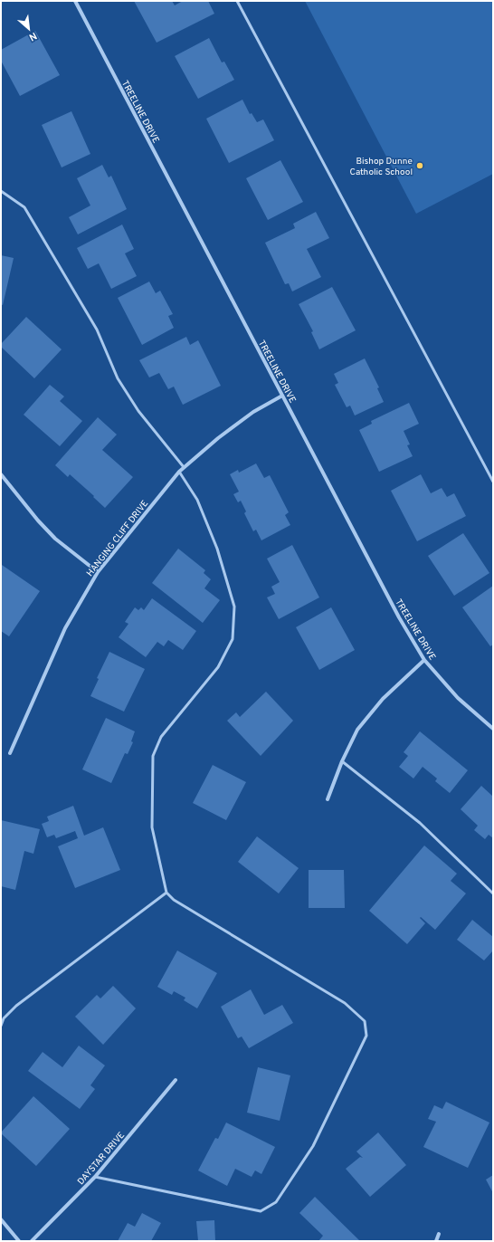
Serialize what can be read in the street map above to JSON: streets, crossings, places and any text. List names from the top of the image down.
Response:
{
  "streets": {
    "street": ["TREELINE DRIVE", "HANGING CLIFF DRIVE", "DAYSTAR DRIVE"]
  },
  "crossings": [
    ["TREELINE DRIVE", "HANGING CLIFF DRIVE"]
  ],
  "places": ["Bishop Dunne Catholic School"],
  "north": "bottom right"
}
